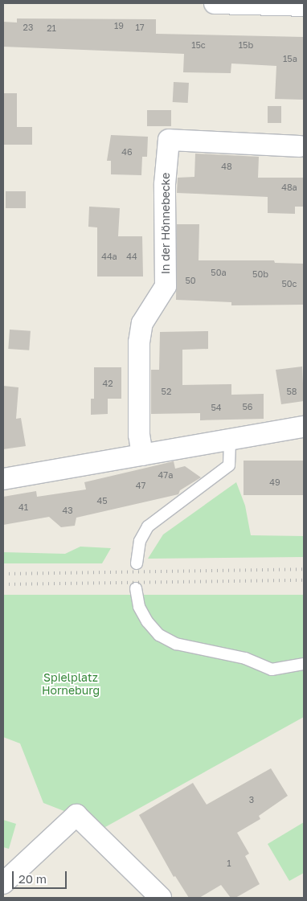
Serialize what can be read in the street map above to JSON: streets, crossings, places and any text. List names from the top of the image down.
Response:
{
  "streets": {
    "street": ["In der Hönnebecke"]
  },
  "parks": ["Spielplatz Horneburg"],
  "house_numbers": [
    "19",
    "23",
    "17",
    "21",
    "15c",
    "15b",
    "15a",
    "46",
    "48",
    "48a",
    "44a",
    "44",
    "50a",
    "50b",
    "50",
    "50c",
    "42",
    "52",
    "58",
    "56",
    "54",
    "47a",
    "49",
    "47",
    "45",
    "41",
    "43",
    "3",
    "1"
  ],
  "scale_bar": "20 m"
}
